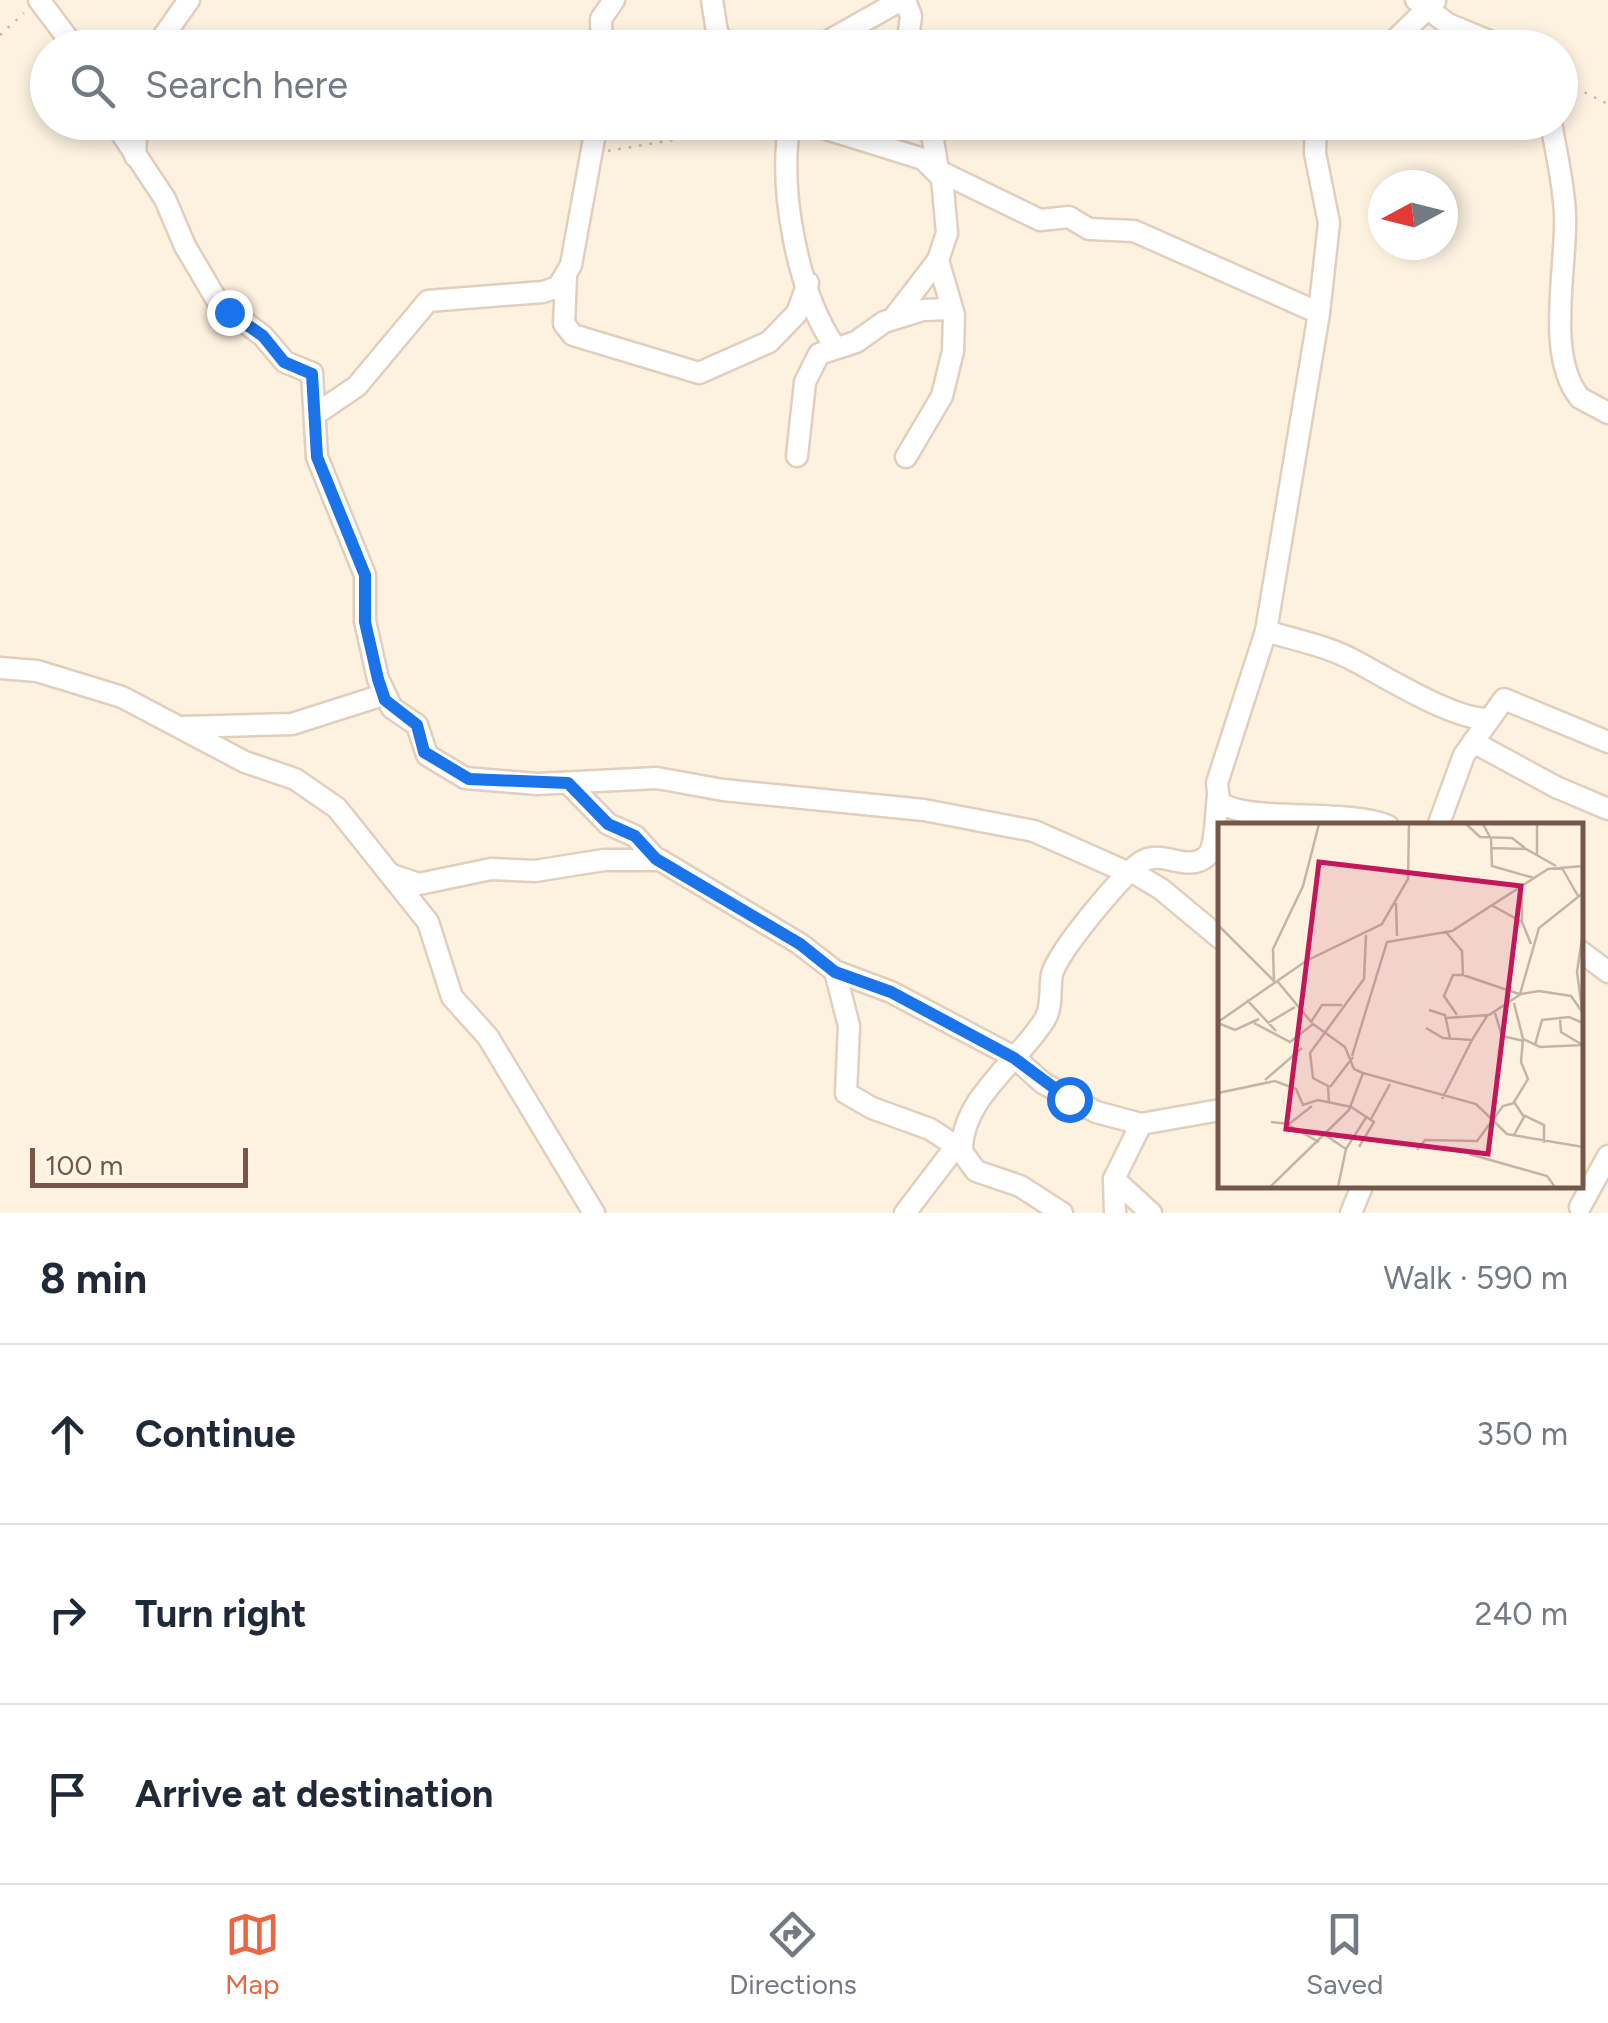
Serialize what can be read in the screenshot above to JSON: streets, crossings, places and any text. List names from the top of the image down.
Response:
{
  "scale_bar": "100 m",
  "north": "left",
  "page": {
    "search": "Search here",
    "scale": "100 m",
    "heading": ["8 min", "Walk · 590 m"],
    "list": [
      ["Continue", "350 m"],
      ["Turn right", "240 m"],
      "Arrive at destination"
    ],
    "nav": ["Map", "Directions", "Saved"]
  }
}
